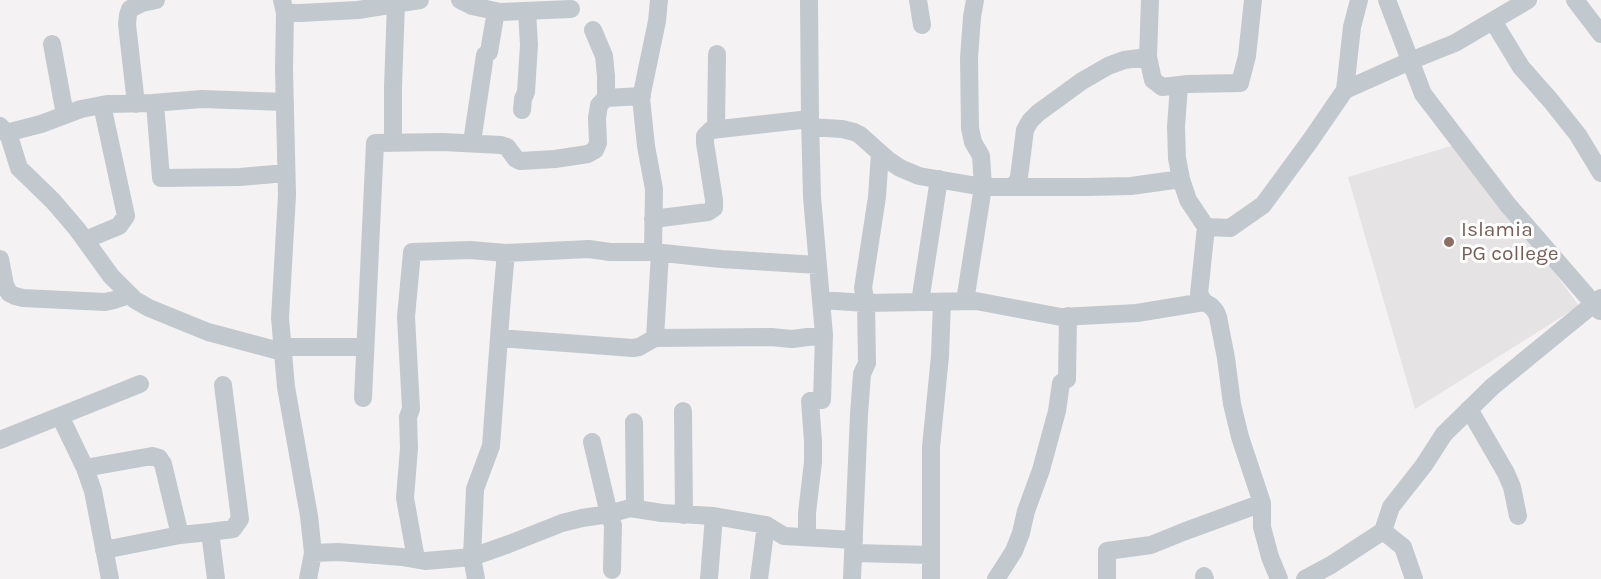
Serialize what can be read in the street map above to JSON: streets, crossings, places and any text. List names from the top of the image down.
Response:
{
  "places": ["Islamia PG college"]
}
